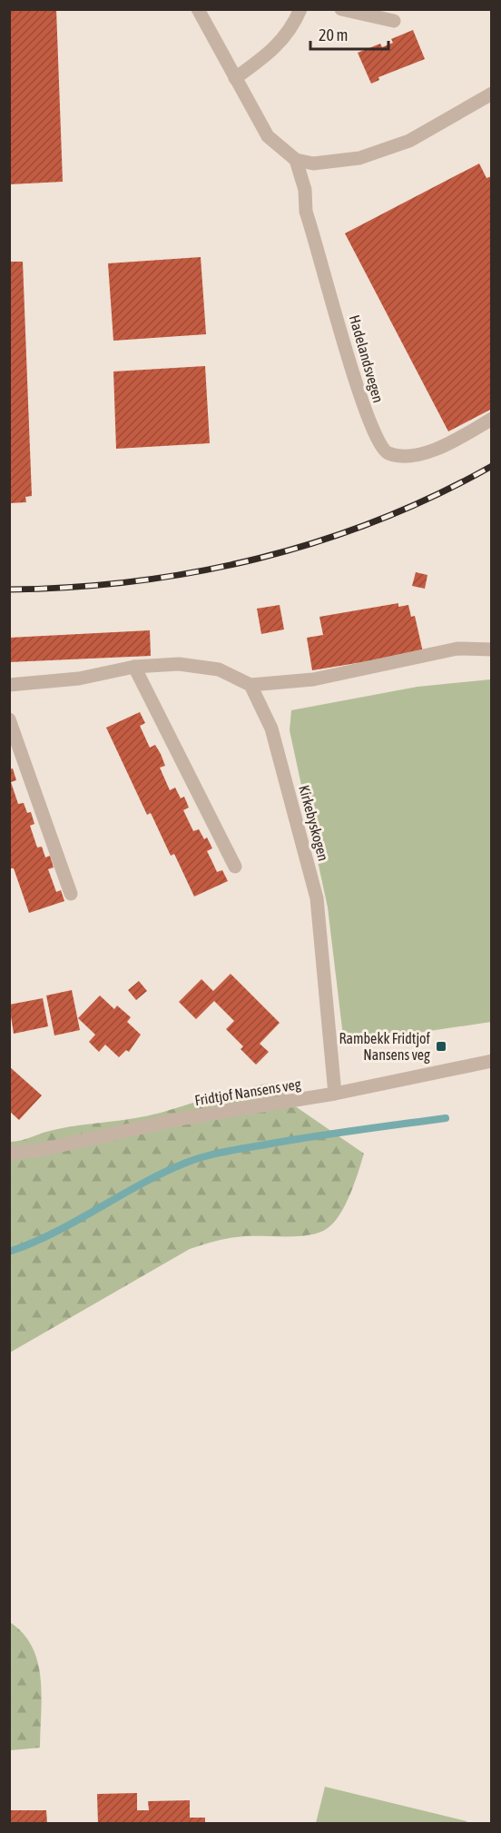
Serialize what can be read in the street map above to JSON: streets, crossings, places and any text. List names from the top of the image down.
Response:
{
  "streets": {
    "street": ["Hadelandsvegen", "Kirkebyskogen", "Fridtjof Nansens veg"]
  },
  "crossings": [
    ["Kirkebyskogen", "Fridtjof Nansens veg"]
  ],
  "places": {
    "transit": ["Rambekk Fridtjof Nansens veg"]
  },
  "scale_bar": "20 m"
}
